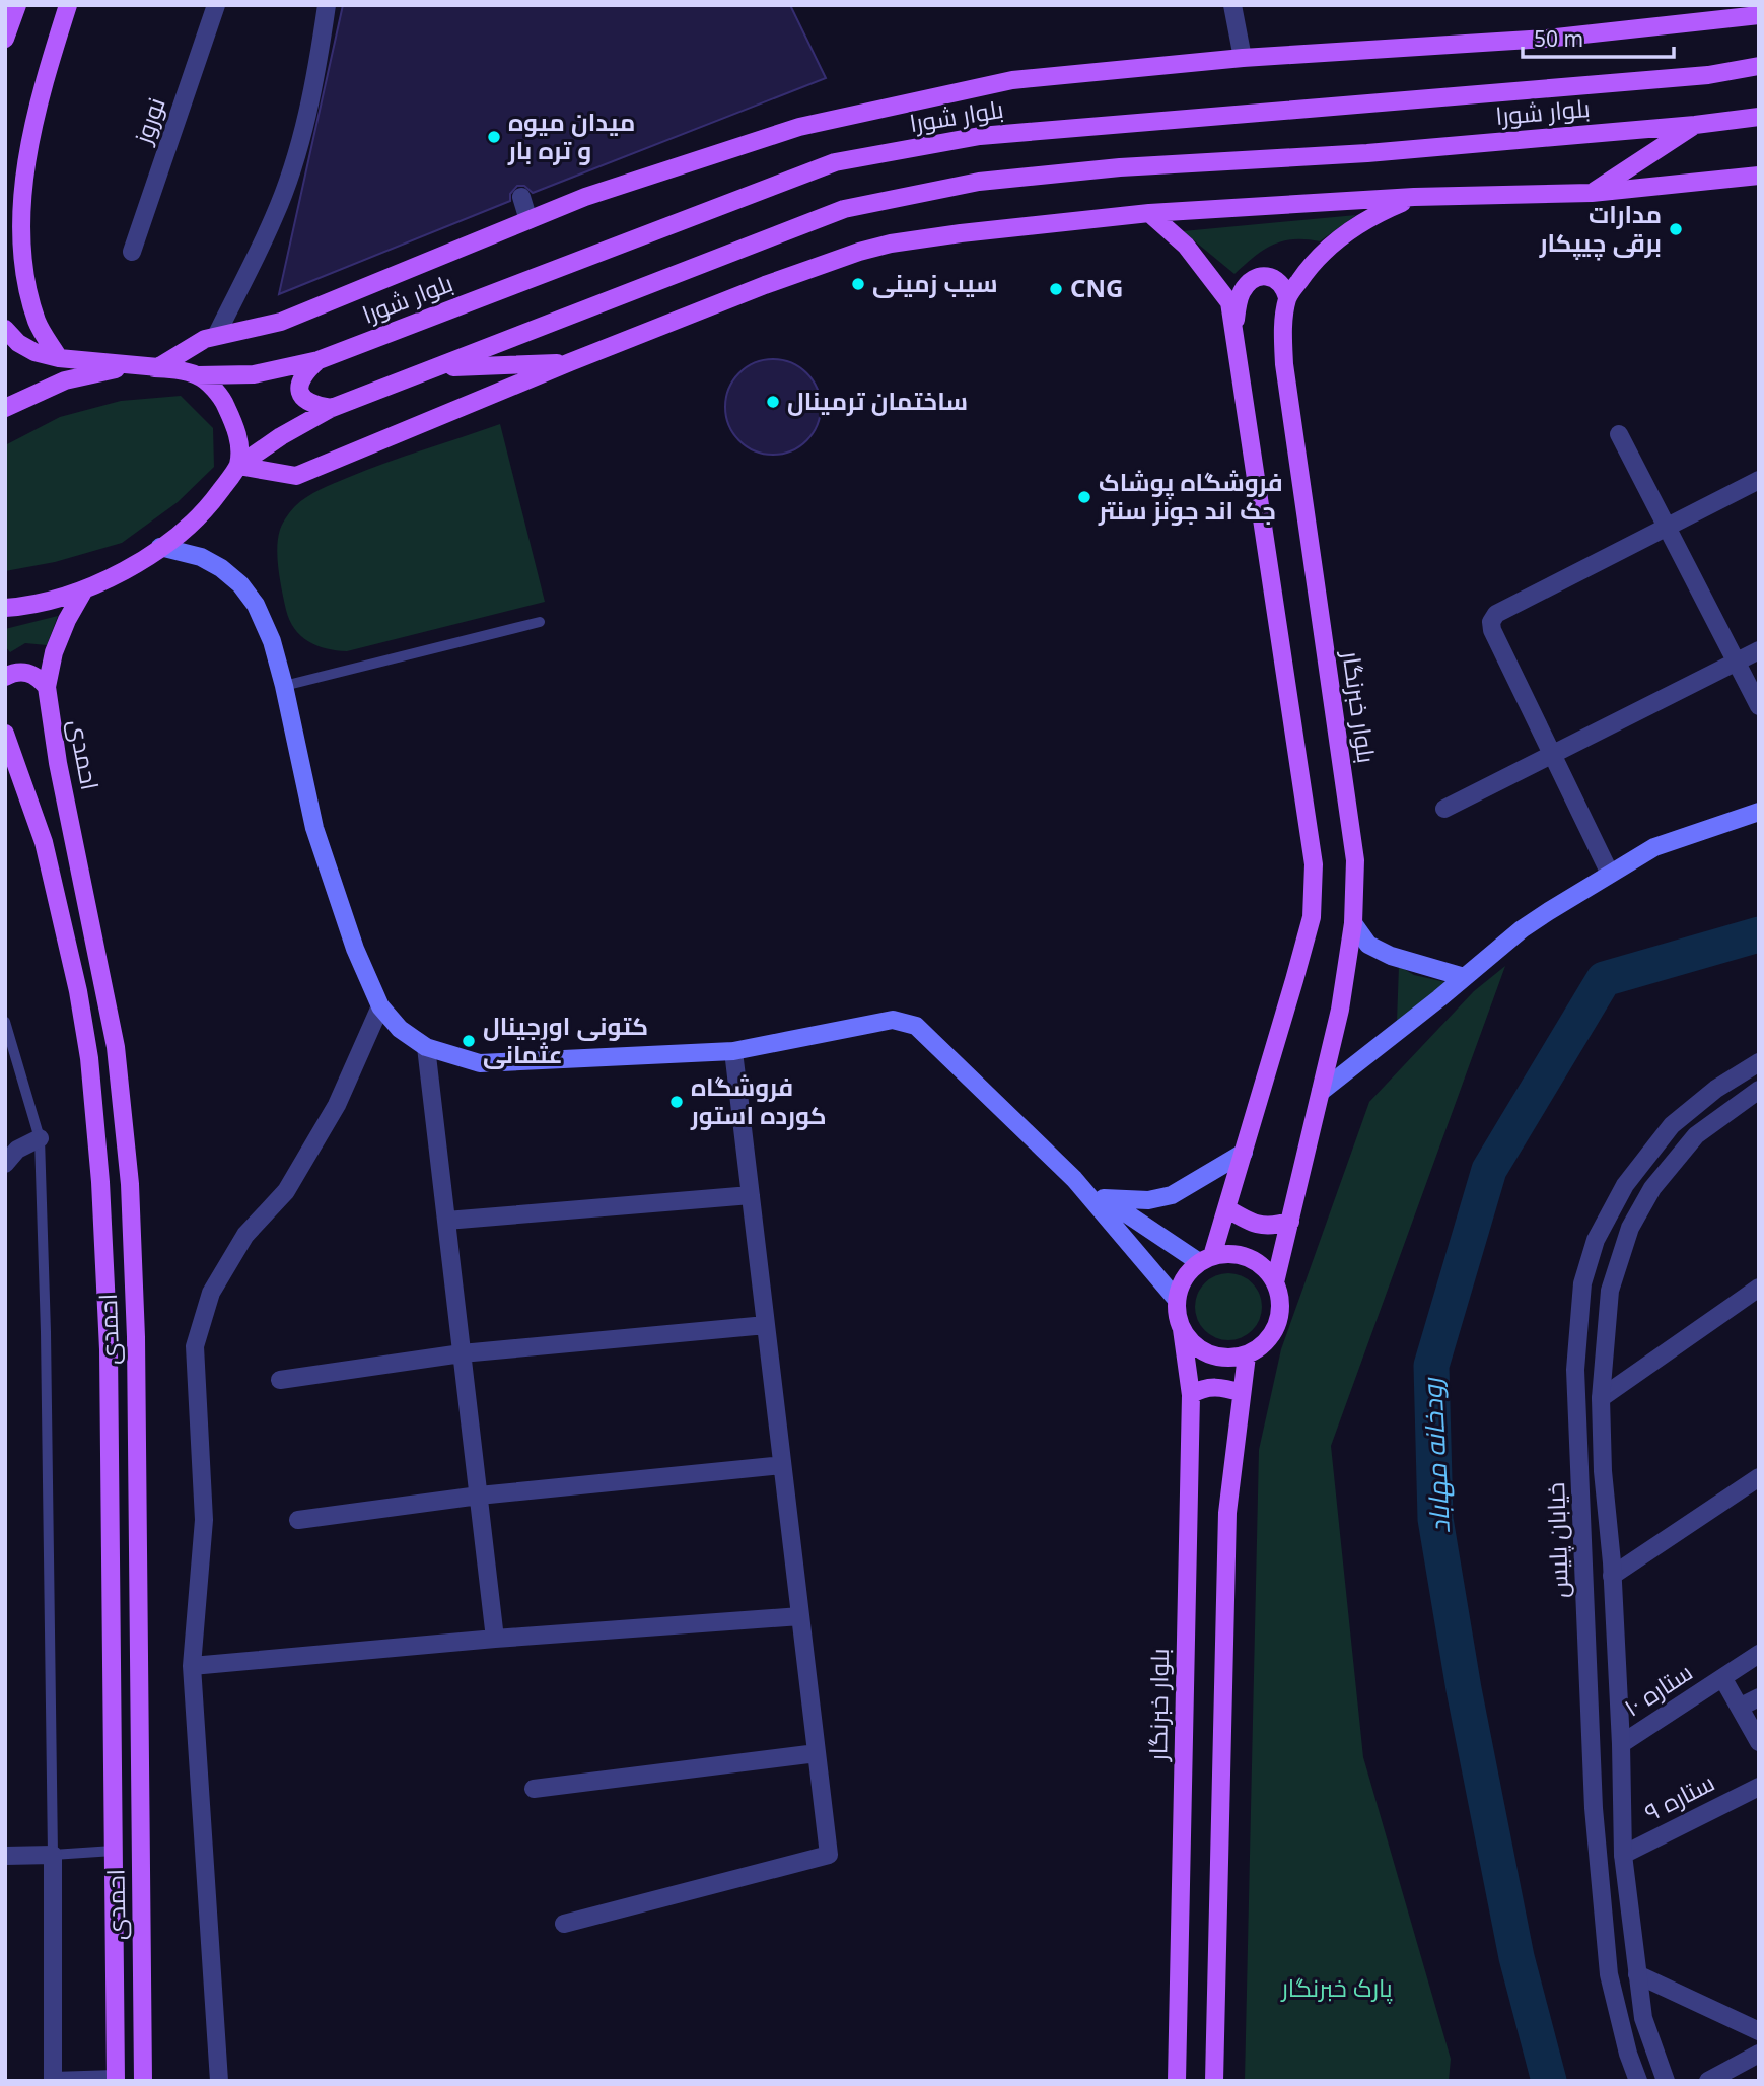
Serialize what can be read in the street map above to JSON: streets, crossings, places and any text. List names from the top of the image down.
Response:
{
  "streets": {
    "main road": ["بلوار شورا", "بلوار خبرنگار", "احمدی"],
    "street": [
      "نوروز",
      "خیابان پلیس",
      "ستاره ۱۰",
      "ستاره ۹"
    ]
  },
  "crossings": [
    ["بلوار شورا", "احمدی"],
    ["خیابان پلیس", "ستاره ۱۰"],
    ["خیابان پلیس", "ستاره ۹"]
  ],
  "water": ["رودخانه مهاباد"],
  "parks": ["پارک خبرنگار"],
  "places": [
    "میدان میوه و تره بار",
    "مدارات برقی چیپکار",
    "سیب زمینی",
    "CNG",
    "ساختمان ترمینال",
    "فروشگاه پوشاک جک اند جونز سنتر",
    "کتونی اورجینال عثمانی",
    "فروشگاه کورده استور"
  ],
  "scale_bar": "50 m"
}
